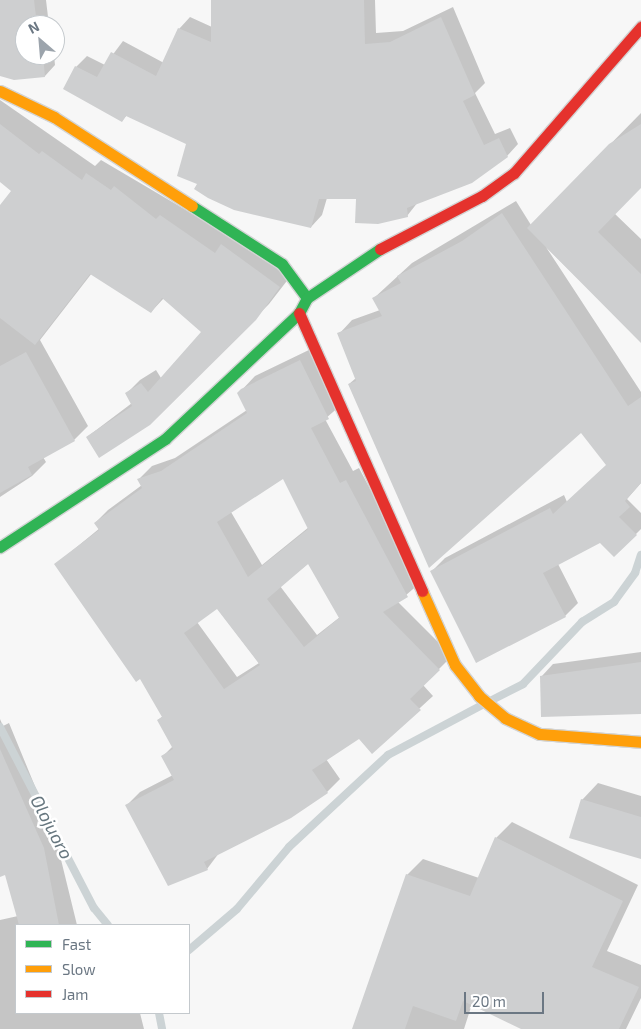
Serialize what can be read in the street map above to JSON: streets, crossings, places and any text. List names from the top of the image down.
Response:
{
  "water": ["Olojuoro"],
  "legend": ["Fast", "Slow", "Jam"],
  "scale_bar": "20 m",
  "north": "top left"
}
